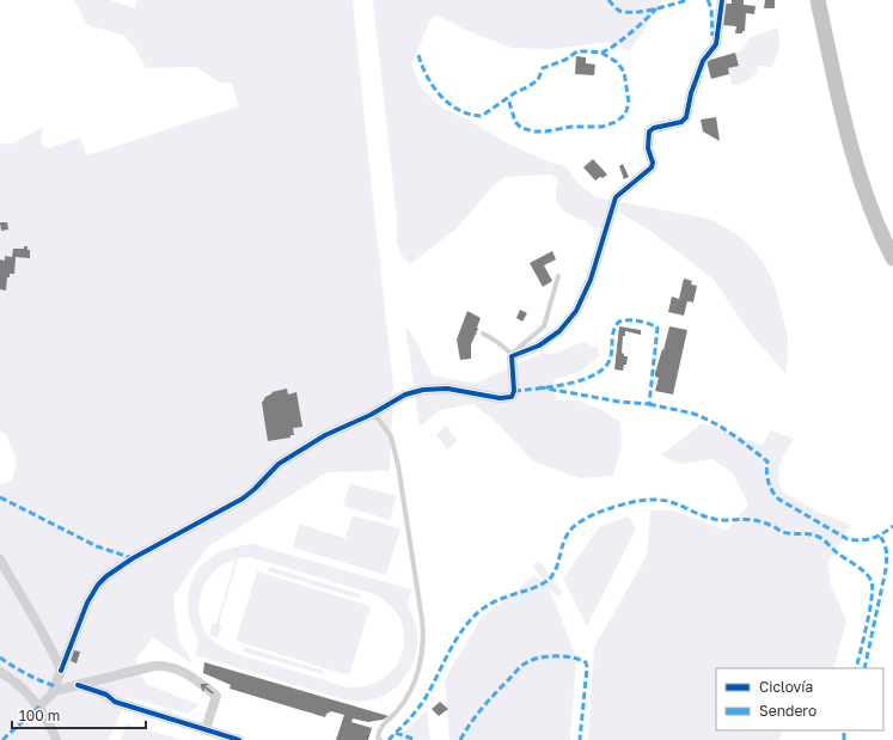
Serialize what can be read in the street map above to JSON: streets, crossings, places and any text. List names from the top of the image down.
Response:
{
  "legend": ["Ciclovía", "Sendero"],
  "scale_bar": "100 m"
}
